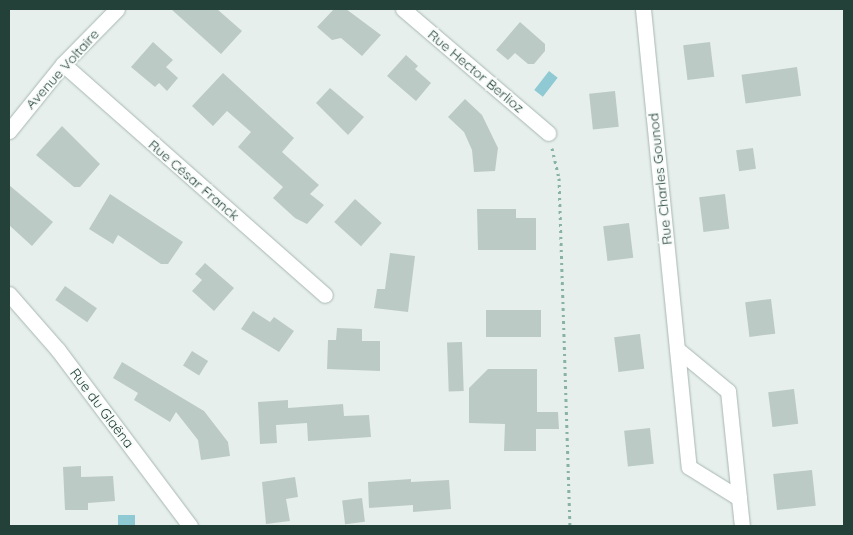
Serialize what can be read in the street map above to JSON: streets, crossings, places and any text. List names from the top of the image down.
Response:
{
  "streets": {
    "street": [
      "Avenue Voltaire",
      "Rue Hector Berlioz",
      "Rue Charles Gounod",
      "Rue César Franck",
      "Rue du Glaëna"
    ]
  },
  "crossings": [
    ["Avenue Voltaire", "Rue César Franck"]
  ]
}
